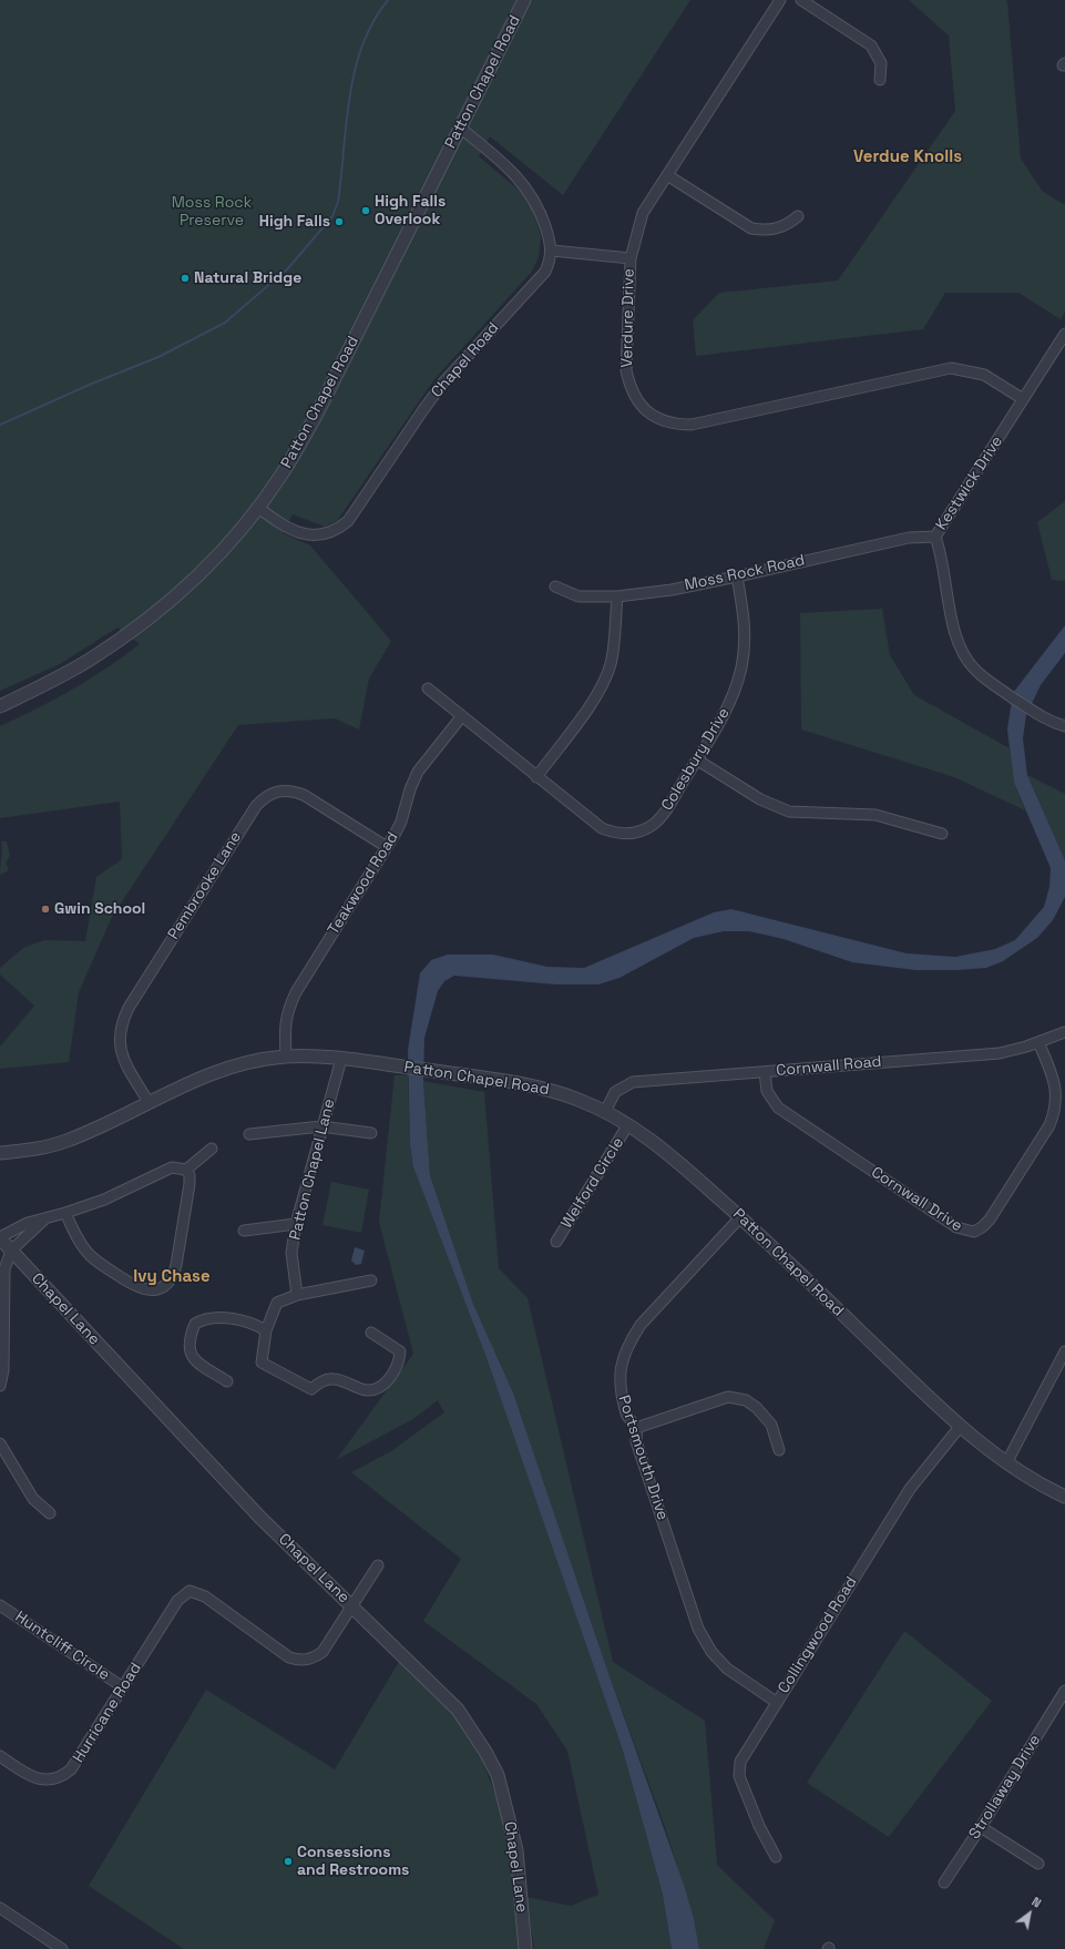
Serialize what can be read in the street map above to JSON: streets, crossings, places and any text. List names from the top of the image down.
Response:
{
  "streets": {
    "street": [
      "Patton Chapel Road",
      "Verdure Drive",
      "Chapel Road",
      "Kestwick Drive",
      "Moss Rock Road",
      "Colesbury Drive",
      "Teakwood Road",
      "Pembrooke Lane",
      "Cornwall Road",
      "Patton Chapel Lane",
      "Welford Circle",
      "Cornwall Drive",
      "Chapel Lane",
      "Portsmouth Drive",
      "Collingwood Road",
      "Huntcliff Circle",
      "Hurricane Road",
      "Strollaway Drive"
    ]
  },
  "crossings": [
    ["Patton Chapel Road", "Chapel Road"],
    ["Patton Chapel Road", "Teakwood Road"],
    ["Patton Chapel Road", "Pembrooke Lane"],
    ["Patton Chapel Road", "Cornwall Road"],
    ["Patton Chapel Road", "Patton Chapel Lane"],
    ["Patton Chapel Road", "Welford Circle"],
    ["Patton Chapel Road", "Portsmouth Drive"],
    ["Patton Chapel Road", "Collingwood Road"],
    ["Verdure Drive", "Kestwick Drive"],
    ["Kestwick Drive", "Moss Rock Road"],
    ["Moss Rock Road", "Colesbury Drive"],
    ["Colesbury Drive", "Teakwood Road"],
    ["Teakwood Road", "Pembrooke Lane"],
    ["Cornwall Road", "Cornwall Drive"],
    ["Chapel Lane", "Hurricane Road"],
    ["Portsmouth Drive", "Collingwood Road"],
    ["Huntcliff Circle", "Hurricane Road"]
  ],
  "districts": ["Verdue Knolls", "Ivy Chase"],
  "parks": ["Moss Rock Preserve"],
  "places": [
    "High Falls Overlook",
    "High Falls",
    "Natural Bridge",
    "Gwin School",
    "Consessions and Restrooms"
  ],
  "north": "top right"
}
